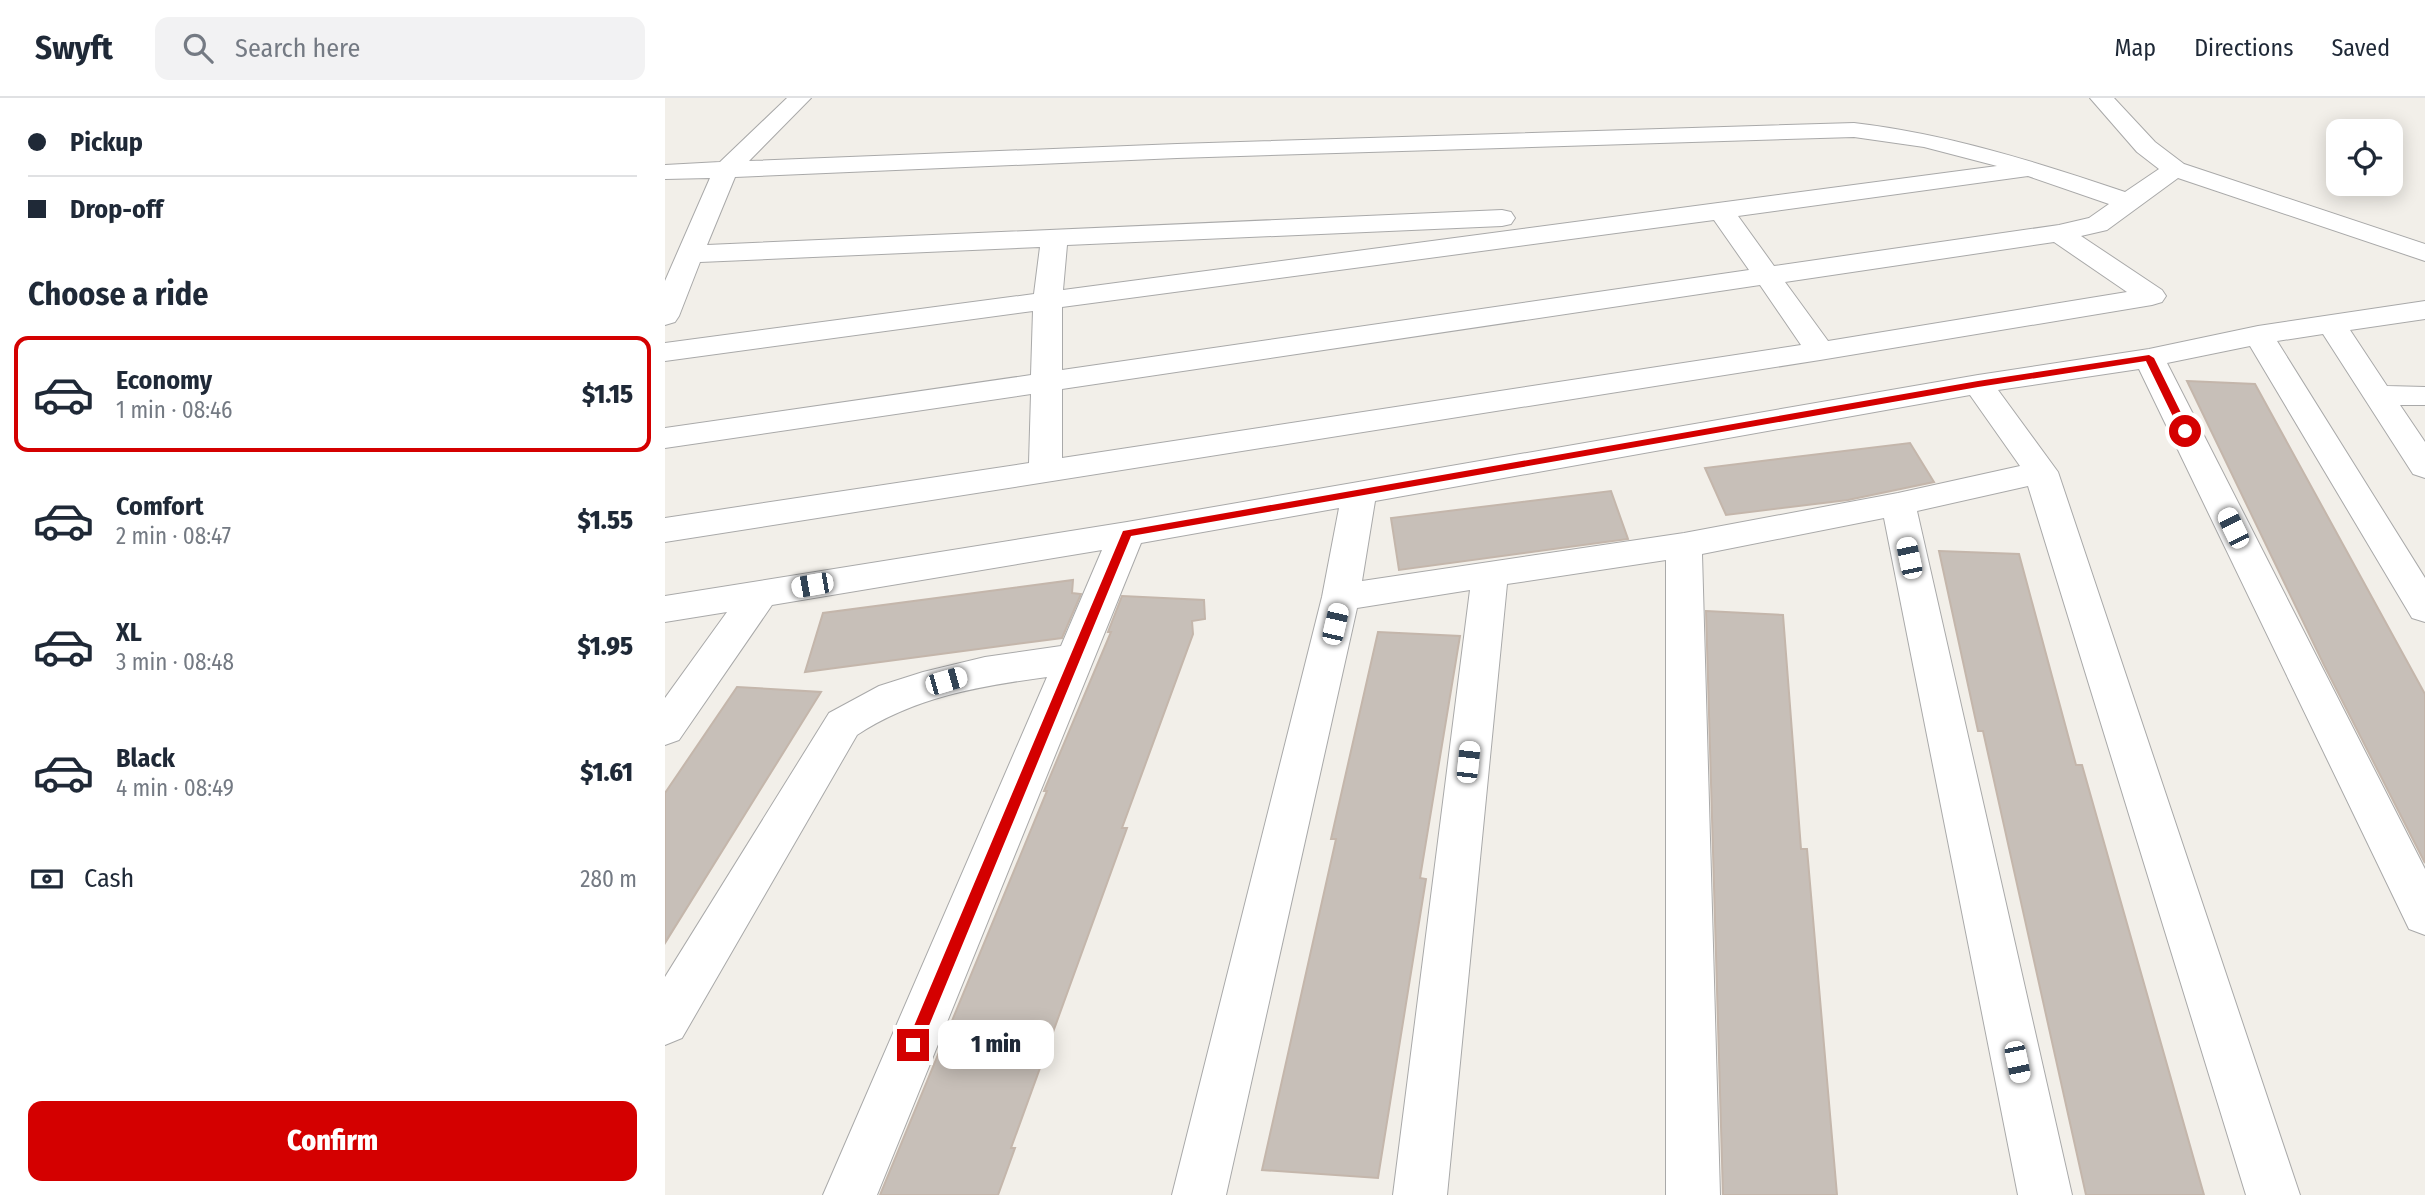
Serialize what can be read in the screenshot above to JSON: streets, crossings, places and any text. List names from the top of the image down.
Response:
{
  "page": {
    "header": "Swyft",
    "search": "Search here",
    "nav": ["Map", "Directions", "Saved"],
    "banner": ["Pickup", "Drop-off"],
    "heading": "Choose a ride",
    "list": [
      {
        "name": "Economy",
        "note": "1 min · 08:46",
        "value": "$1.15"
      },
      {
        "name": "Comfort",
        "note": "2 min · 08:47",
        "value": "$1.55"
      },
      {
        "name": "XL",
        "note": "3 min · 08:48",
        "value": "$1.95"
      },
      {
        "name": "Black",
        "note": "4 min · 08:49",
        "value": "$1.61"
      }
    ],
    "pay": ["Cash", "280 m"],
    "bubble": "1 min",
    "buttons": "Confirm"
  }
}
